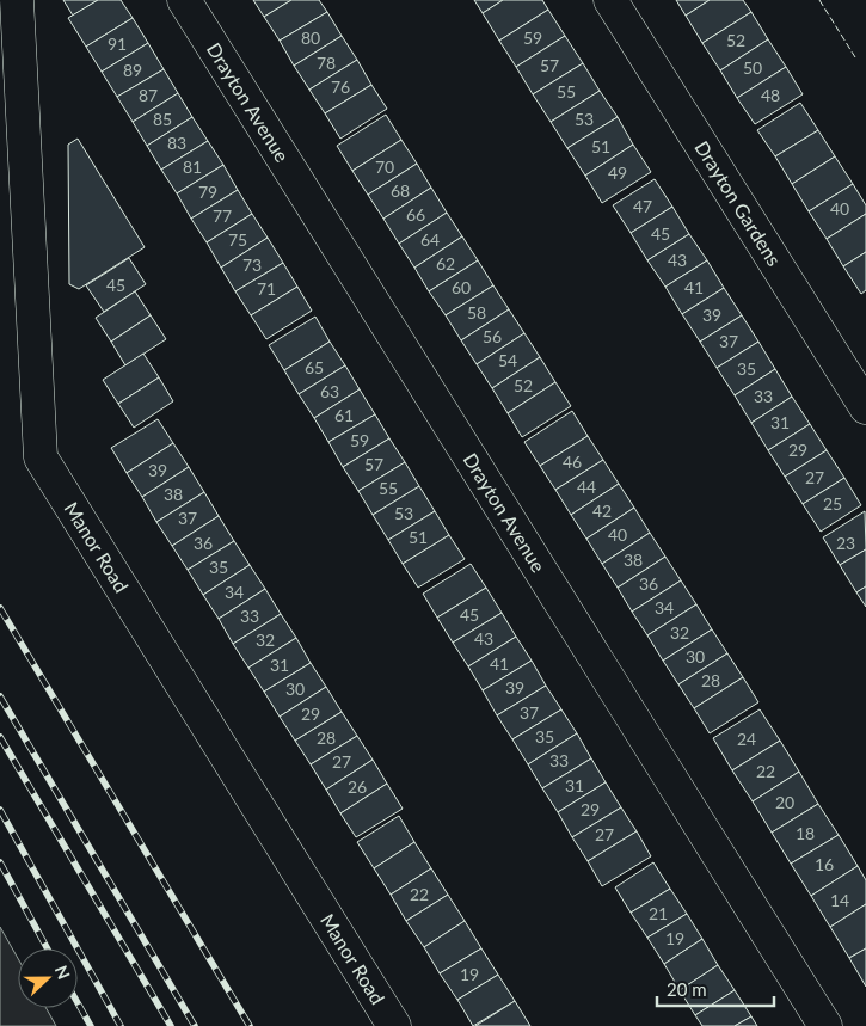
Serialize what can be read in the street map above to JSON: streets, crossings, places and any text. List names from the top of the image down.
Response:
{
  "streets": {
    "street": ["Drayton Avenue", "Drayton Gardens", "Manor Road"]
  },
  "house_numbers": [
    "80",
    "59",
    "52",
    "91",
    "78",
    "57",
    "50",
    "89",
    "76",
    "55",
    "87",
    "48",
    "85",
    "53",
    "83",
    "51",
    "81",
    "70",
    "49",
    "68",
    "79",
    "47",
    "40",
    "66",
    "77",
    "45",
    "75",
    "64",
    "43",
    "62",
    "73",
    "45",
    "60",
    "41",
    "71",
    "58",
    "39",
    "56",
    "37",
    "54",
    "65",
    "35",
    "52",
    "63",
    "33",
    "61",
    "31",
    "59",
    "29",
    "46",
    "57",
    "39",
    "27",
    "44",
    "55",
    "38",
    "25",
    "42",
    "53",
    "37",
    "40",
    "51",
    "36",
    "23",
    "38",
    "35",
    "36",
    "34",
    "34",
    "45",
    "33",
    "32",
    "43",
    "32",
    "30",
    "41",
    "31",
    "28",
    "39",
    "30",
    "37",
    "29",
    "35",
    "28",
    "24",
    "33",
    "27",
    "22",
    "31",
    "26",
    "20",
    "29",
    "18",
    "27",
    "16",
    "22",
    "14",
    "21",
    "19",
    "19"
  ],
  "scale_bar": "20 m",
  "north": "right"
}
